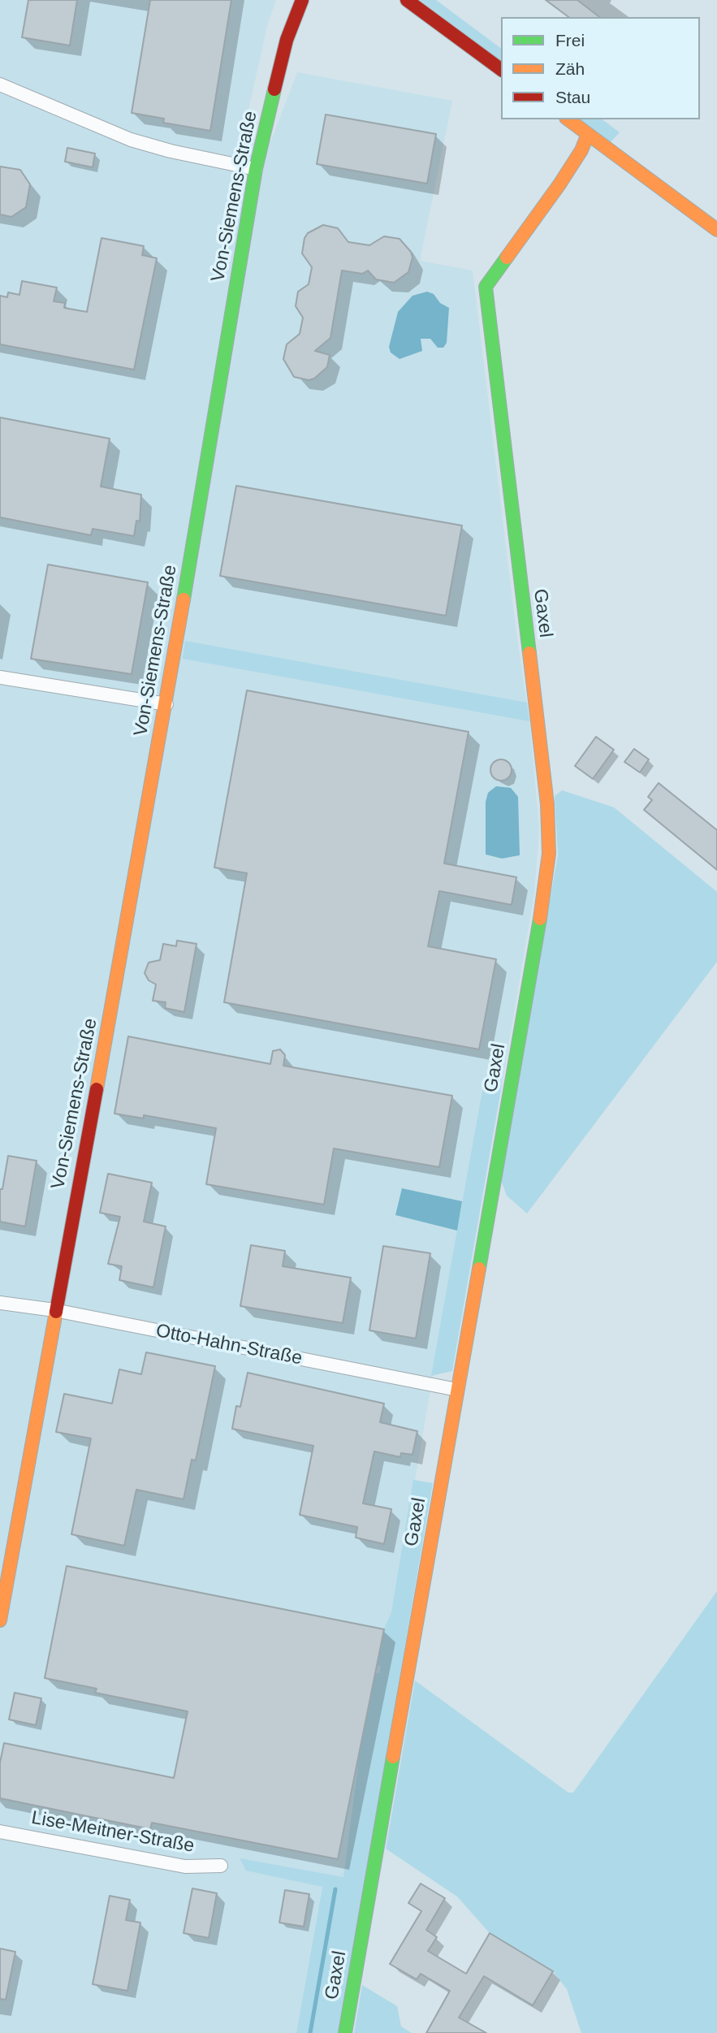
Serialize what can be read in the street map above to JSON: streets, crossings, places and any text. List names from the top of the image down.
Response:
{
  "streets": {
    "street": [
      "Von-Siemens-Straße",
      "Gaxel",
      "Otto-Hahn-Straße",
      "Lise-Meitner-Straße"
    ]
  },
  "crossings": [
    ["Von-Siemens-Straße", "Otto-Hahn-Straße"],
    ["Gaxel", "Otto-Hahn-Straße"]
  ],
  "legend": ["Frei", "Zäh", "Stau"]
}
